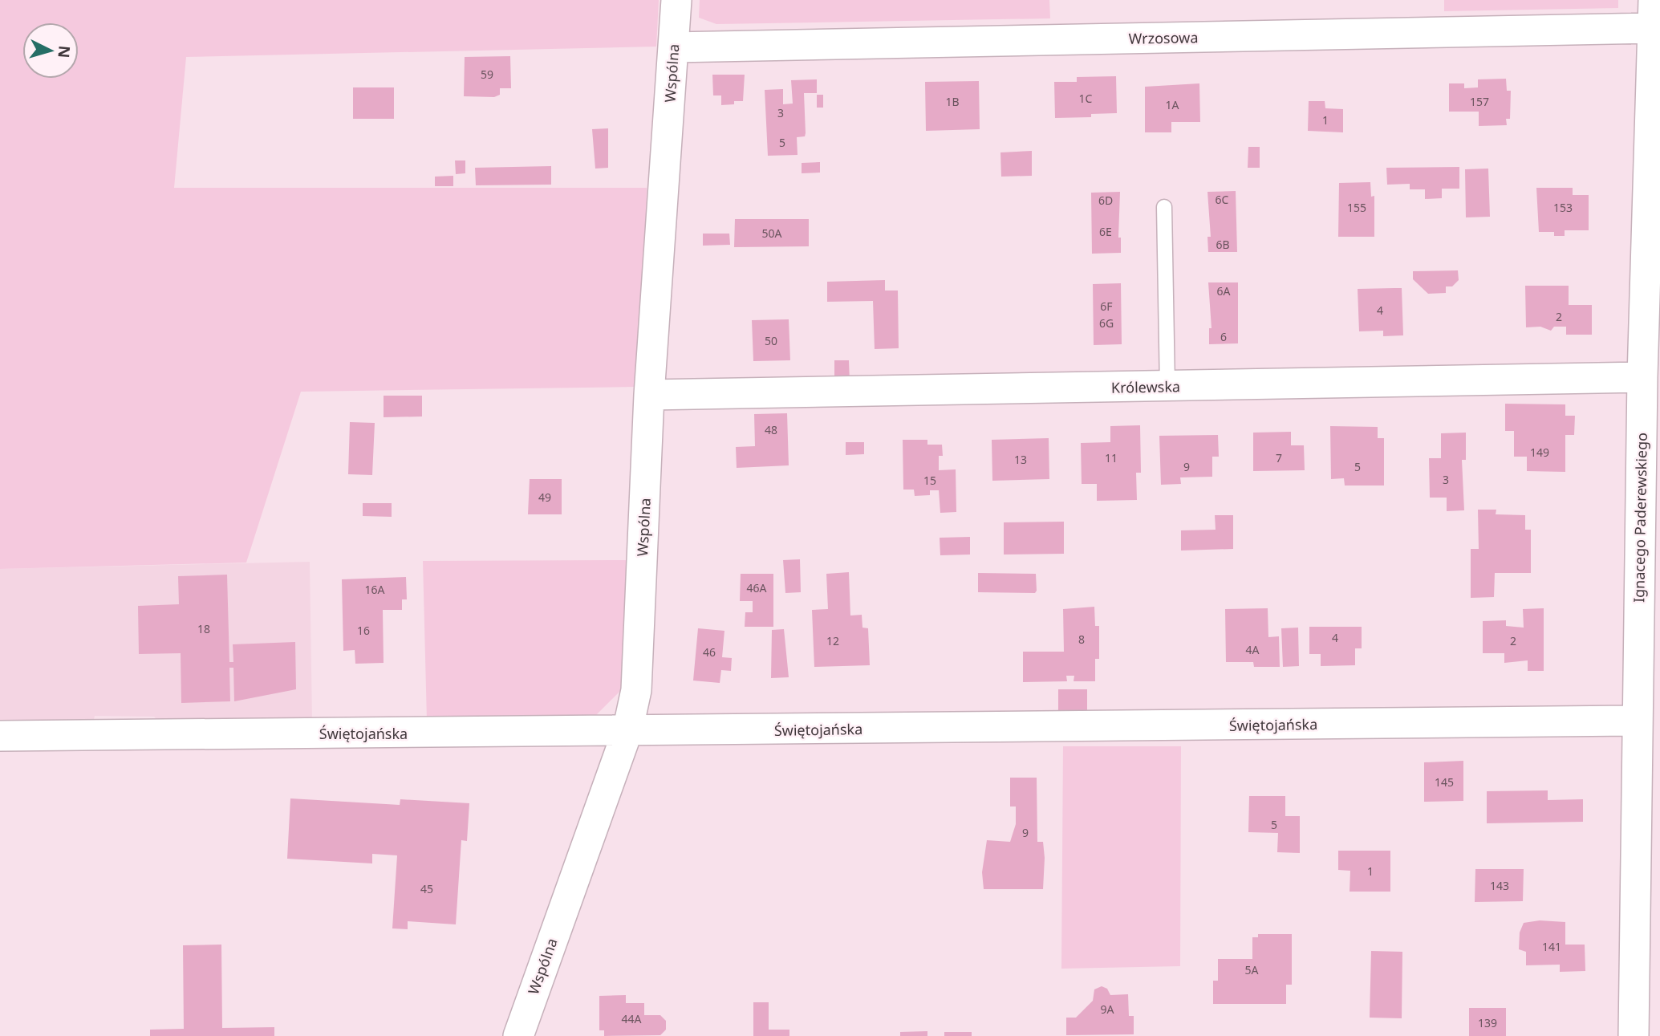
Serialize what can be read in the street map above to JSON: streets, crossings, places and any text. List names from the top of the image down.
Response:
{
  "streets": {
    "street": [
      "Wrzosowa",
      "Wspólna",
      "Królewska",
      "Ignacego Paderewskiego",
      "Świętojańska"
    ]
  },
  "crossings": [
    ["Wrzosowa", "Wspólna"],
    ["Wrzosowa", "Ignacego Paderewskiego"],
    ["Wspólna", "Królewska"],
    ["Wspólna", "Świętojańska"],
    ["Królewska", "Ignacego Paderewskiego"],
    ["Ignacego Paderewskiego", "Świętojańska"]
  ],
  "house_numbers": [
    "59",
    "1C",
    "1B",
    "157",
    "1A",
    "3",
    "1",
    "5",
    "6C",
    "6D",
    "155",
    "153",
    "6E",
    "50A",
    "6B",
    "6A",
    "6F",
    "4",
    "2",
    "6G",
    "6",
    "50",
    "48",
    "149",
    "11",
    "7",
    "13",
    "9",
    "5",
    "3",
    "15",
    "49",
    "46A",
    "16A",
    "18",
    "16",
    "4",
    "8",
    "12",
    "2",
    "4A",
    "46",
    "145",
    "5",
    "9",
    "1",
    "143",
    "45",
    "141",
    "5A",
    "9A",
    "44A",
    "139"
  ],
  "north": "right"
}
